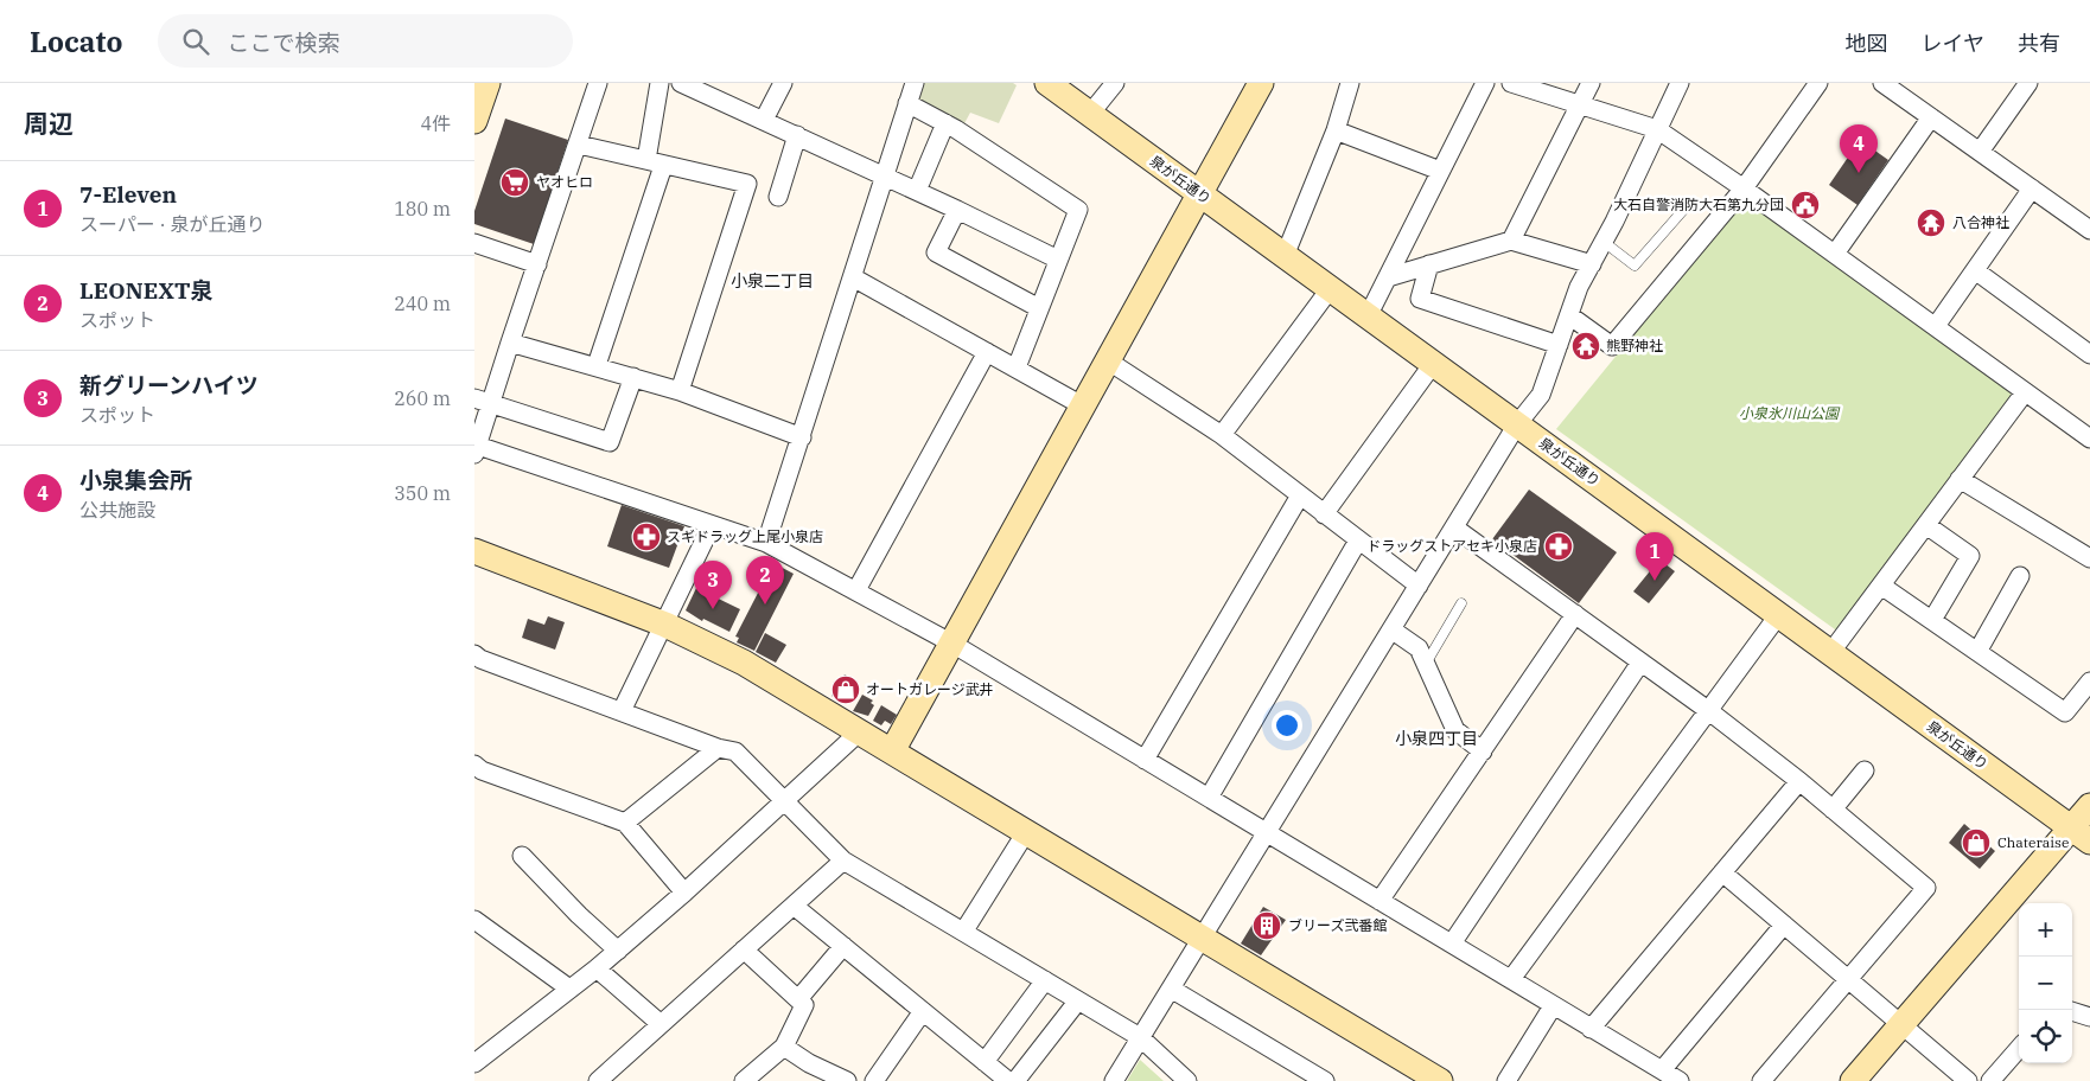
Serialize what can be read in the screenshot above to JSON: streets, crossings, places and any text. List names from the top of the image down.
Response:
{
  "streets": {
    "street": ["泉が丘通り"]
  },
  "districts": ["小泉二丁目", "小泉四丁目"],
  "parks": ["小泉氷川山公園"],
  "places": {
    "supermarket": ["ヤオヒロ"],
    "public building": ["大石自警消防大石第九分団"],
    "temple": ["八合神社", "熊野神社"],
    "pharmacy": ["スギドラッグ上尾小泉店", "ドラッグストアセキ小泉店"],
    "shop": ["オートガレージ武井", "Chateraise"],
    "building": ["ブリーズ弐番館"]
  },
  "page": {
    "header": "Locato",
    "search": "ここで検索",
    "nav": ["地図", "レイヤ", "共有"],
    "heading": ["周辺", "4件"],
    "pins": [
      "4",
      "1",
      "2",
      "3"
    ],
    "list": [
      {
        "mark": "1",
        "name": "7-Eleven",
        "note": "スーパー · 泉が丘通り",
        "value": "180 m"
      },
      {
        "mark": "2",
        "name": "LEONEXT泉",
        "note": "スポット",
        "value": "240 m"
      },
      {
        "mark": "3",
        "name": "新グリーンハイツ",
        "note": "スポット",
        "value": "260 m"
      },
      {
        "mark": "4",
        "name": "小泉集会所",
        "note": "公共施設",
        "value": "350 m"
      }
    ],
    "map_buttons": ["+", "−"]
  }
}
